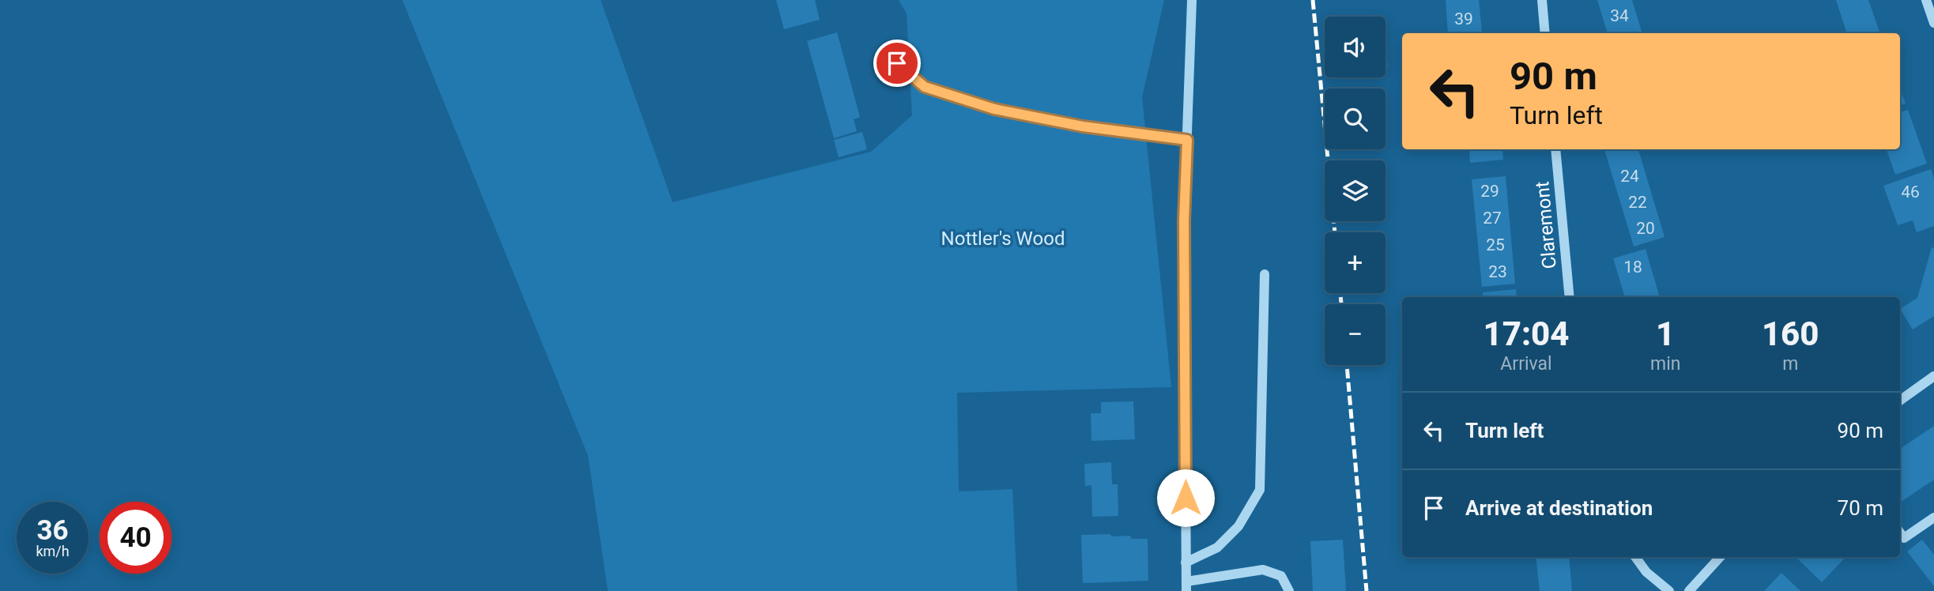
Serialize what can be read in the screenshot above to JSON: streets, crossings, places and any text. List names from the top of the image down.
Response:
{
  "streets": {
    "street": ["Claremont"]
  },
  "parks": ["Nottler's Wood"],
  "house_numbers": [
    "34",
    "39",
    "24",
    "29",
    "46",
    "22",
    "27",
    "20",
    "25",
    "18",
    "23"
  ],
  "page": {
    "map_buttons": ["+", "−"],
    "turn": ["90 m", "Turn left"],
    "eta": [
      "17:04",
      "Arrival",
      "1",
      "min",
      "160",
      "m"
    ],
    "list": [
      {
        "name": "Turn left",
        "value": "90 m"
      },
      {
        "name": "Arrive at destination",
        "value": "70 m"
      }
    ],
    "speed": "36 km/h",
    "limit": "40"
  }
}
